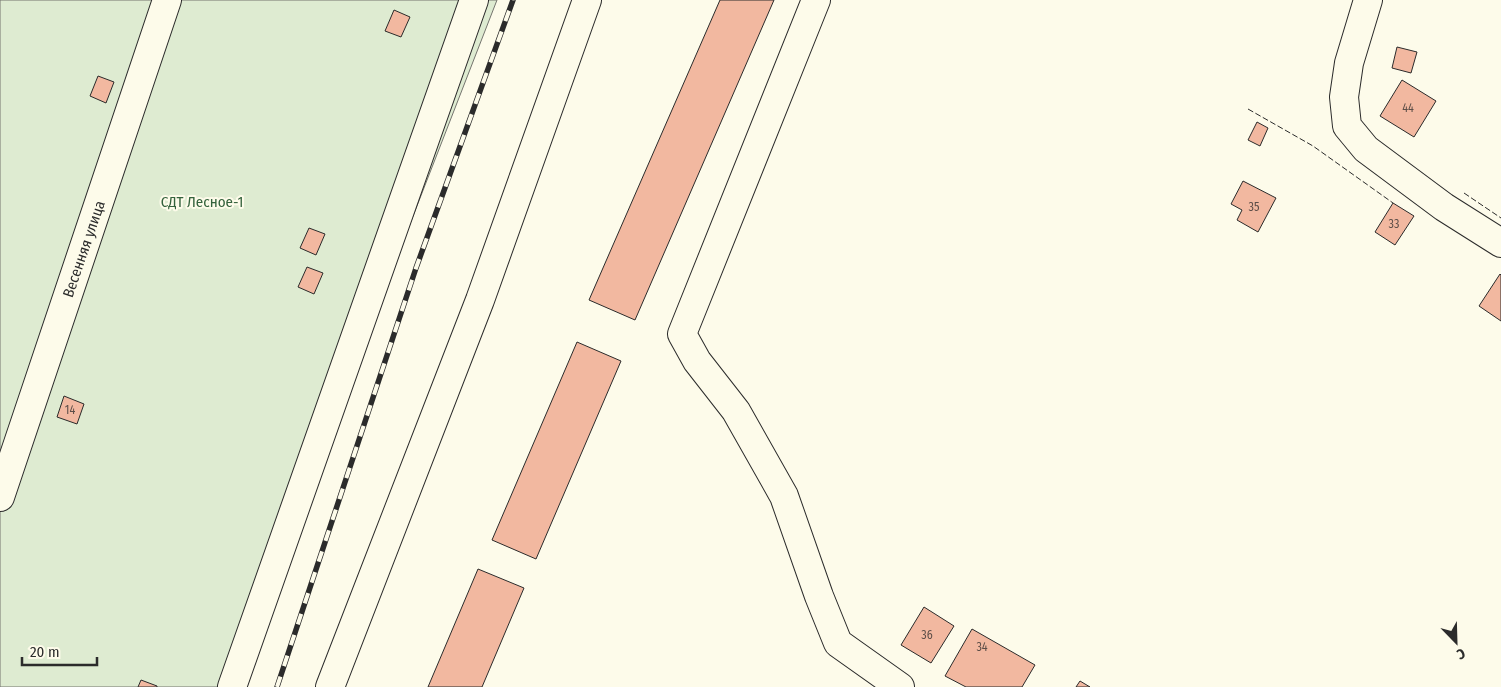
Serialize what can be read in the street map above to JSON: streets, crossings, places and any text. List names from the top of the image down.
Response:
{
  "streets": {
    "street": ["Весенняя улица"]
  },
  "parks": ["СДТ Лесное-1"],
  "house_numbers": [
    "44",
    "35",
    "33",
    "14",
    "36",
    "34"
  ],
  "scale_bar": "20 m",
  "north": "bottom right"
}
